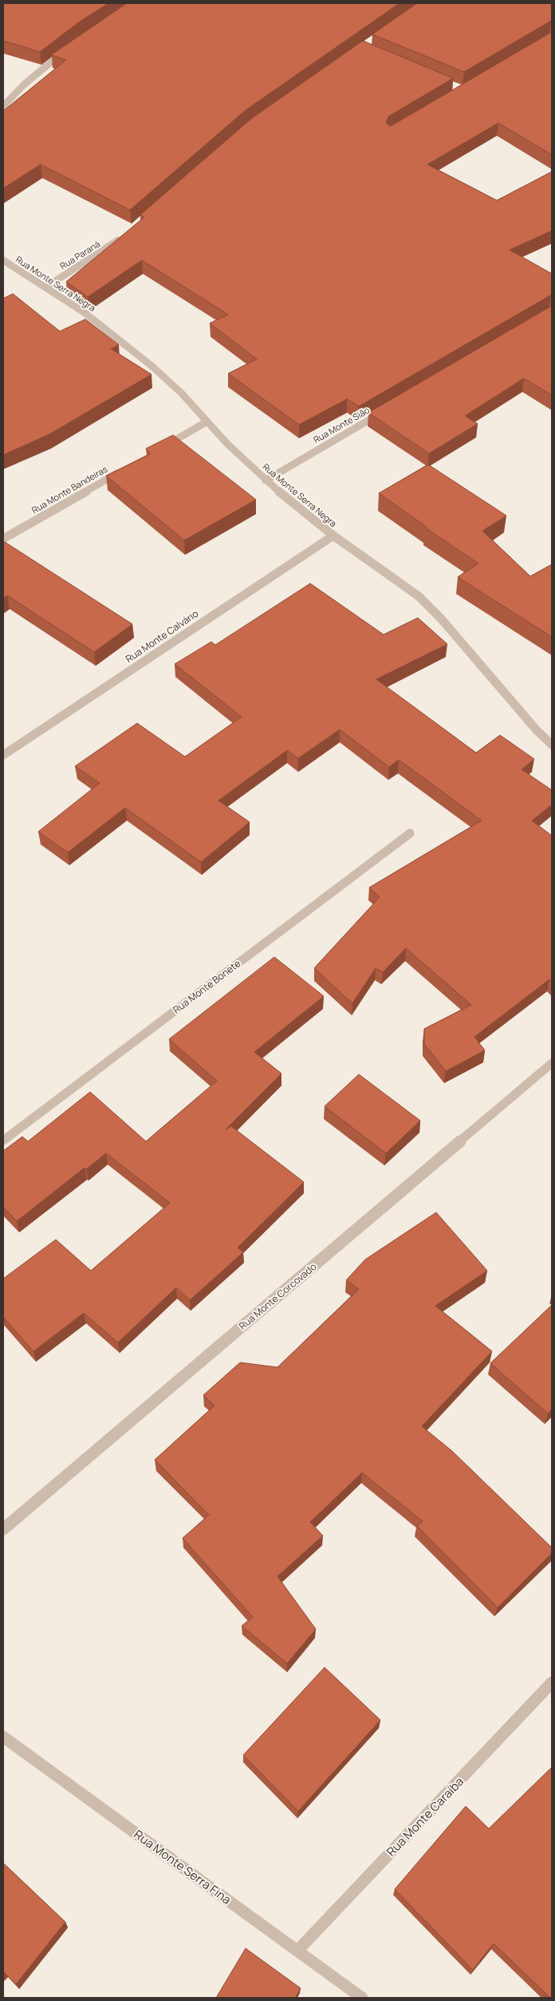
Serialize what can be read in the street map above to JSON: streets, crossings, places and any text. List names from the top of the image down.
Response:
{
  "streets": {
    "street": [
      "Rua Paraná",
      "Rua Monte Serra Negra",
      "Rua Monte Sião",
      "Rua Monte Bandeiras",
      "Rua Monte Calvário",
      "Rua Monte Bonete",
      "Rua Monte Corcovado",
      "Rua Monte Caraíba",
      "Rua Monte Serra Fina"
    ]
  },
  "crossings": [
    ["Rua Paraná", "Rua Monte Serra Negra"],
    ["Rua Monte Serra Negra", "Rua Monte Sião"],
    ["Rua Monte Serra Negra", "Rua Monte Calvário"],
    ["Rua Monte Caraíba", "Rua Monte Serra Fina"]
  ]
}
